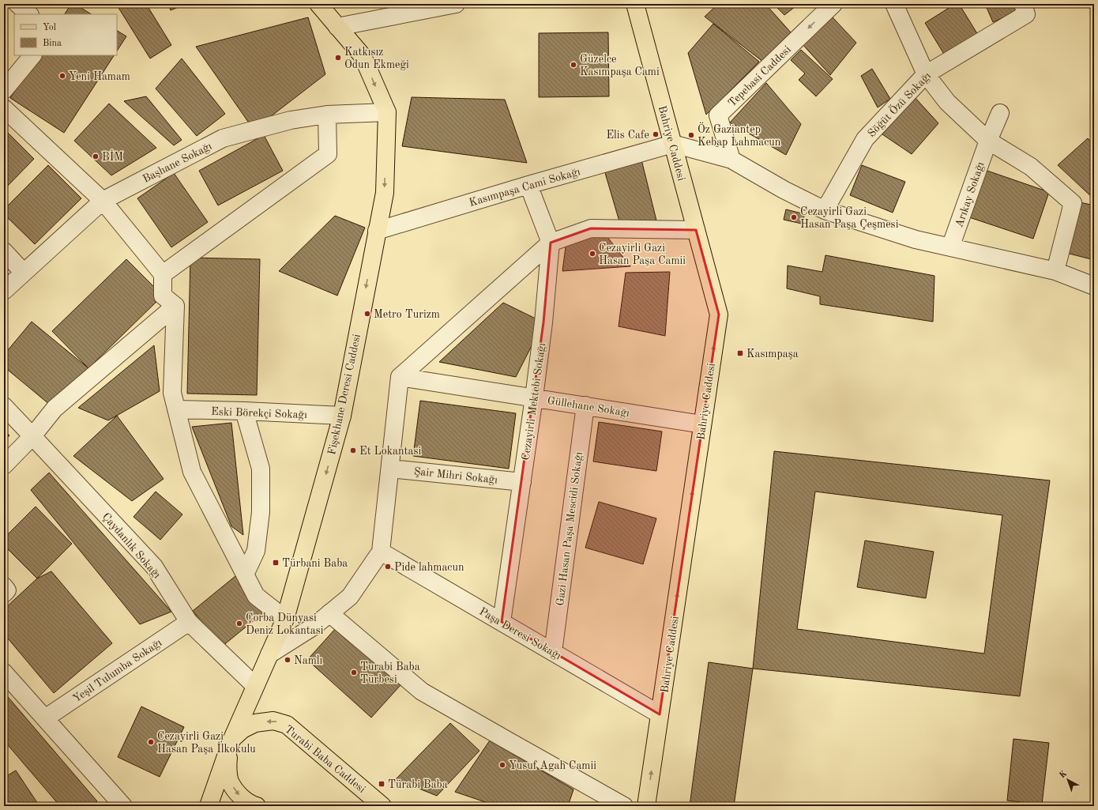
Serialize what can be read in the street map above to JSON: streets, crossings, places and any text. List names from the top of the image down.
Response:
{
  "streets": {
    "main road": ["Bahriye Caddesi", "Fişekhane Deresi Caddesi", "Turabi Baba Caddesi"],
    "street": [
      "Tepebasi Caddesi",
      "Söğüt Özü Sokağı",
      "Başhane Sokağı",
      "Kasımpaşa Cami Sokağı",
      "Arıkay Sokağı",
      "Cezayirli Mektebi Sokağı",
      "Güllehane Sokağı",
      "Eski Börekçi Sokağı",
      "Şair Mihri Sokağı",
      "Gazi Hasan Paşa Mescidi Sokağı",
      "Çaydanlık Sokağı",
      "Paşa Deresi Sokağı",
      "Yeşil Tulumba Sokağı"
    ]
  },
  "crossings": [
    ["Bahriye Caddesi", "Kasımpaşa Cami Sokağı"],
    ["Bahriye Caddesi", "Güllehane Sokağı"],
    ["Bahriye Caddesi", "Paşa Deresi Sokağı"],
    ["Başhane Sokağı", "Fişekhane Deresi Caddesi"],
    ["Kasımpaşa Cami Sokağı", "Fişekhane Deresi Caddesi"],
    ["Kasımpaşa Cami Sokağı", "Cezayirli Mektebi Sokağı"],
    ["Fişekhane Deresi Caddesi", "Eski Börekçi Sokağı"],
    ["Fişekhane Deresi Caddesi", "Çaydanlık Sokağı"],
    ["Fişekhane Deresi Caddesi", "Turabi Baba Caddesi"],
    ["Cezayirli Mektebi Sokağı", "Güllehane Sokağı"],
    ["Cezayirli Mektebi Sokağı", "Şair Mihri Sokağı"],
    ["Cezayirli Mektebi Sokağı", "Paşa Deresi Sokağı"],
    ["Güllehane Sokağı", "Gazi Hasan Paşa Mescidi Sokağı"],
    ["Gazi Hasan Paşa Mescidi Sokağı", "Paşa Deresi Sokağı"],
    ["Çaydanlık Sokağı", "Yeşil Tulumba Sokağı"]
  ],
  "one_way": [
    "Tepebasi Caddesi",
    "Bahriye Caddesi",
    "Fişekhane Deresi Caddesi",
    "Turabi Baba Caddesi"
  ],
  "places": {
    "other": [
      "Katkısız Odun Ekmeği",
      "Güzelce Kasımpaşa Cami",
      "Yeni Hamam",
      "Elis Cafe",
      "Öz Gaziantep Kebap Lahmacun",
      "BİM",
      "Cezayirli Gazi Hasan Paşa Çeşmesi",
      "Cezayirli Gazi Hasan Paşa Camii",
      "Metro Turizm",
      "Et Lokantasi",
      "Pide lahmacun",
      "Çorba Dünyasi Deniz Lokantasi",
      "Namlı",
      "Turabi Baba Türbesi",
      "Cezayirli Gazi Hasan Paşa İlkokulu",
      "Yusuf Agah Camii"
    ],
    "transit": ["Kasımpaşa", "Türbani Baba", "Türabi Baba"]
  },
  "legend": ["Yol", "Bina"],
  "north": "top left"
}
